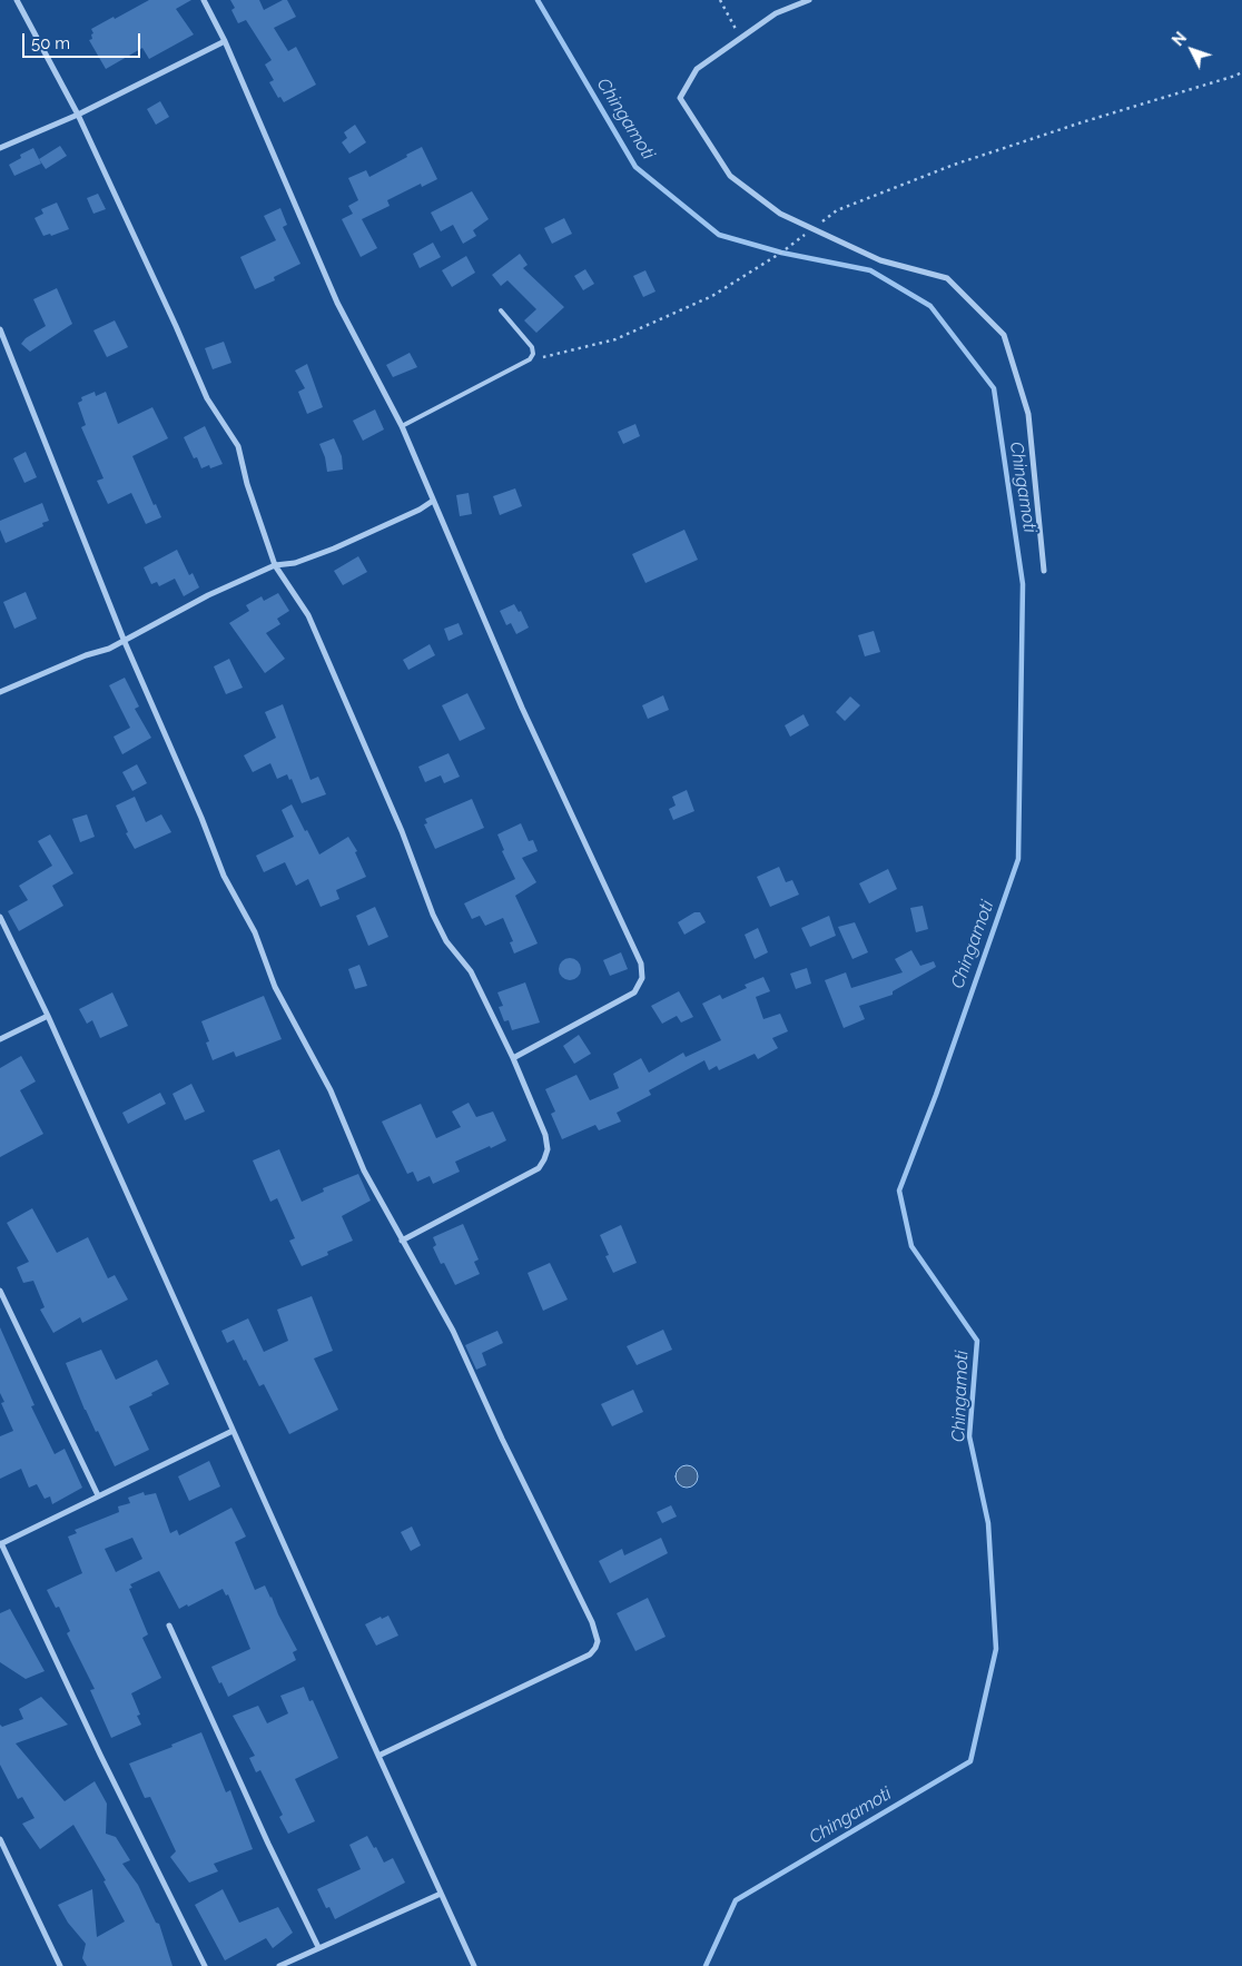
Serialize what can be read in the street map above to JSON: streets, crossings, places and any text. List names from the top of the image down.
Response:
{
  "water": ["Chingamoti"],
  "scale_bar": "50 m",
  "north": "top left"
}
